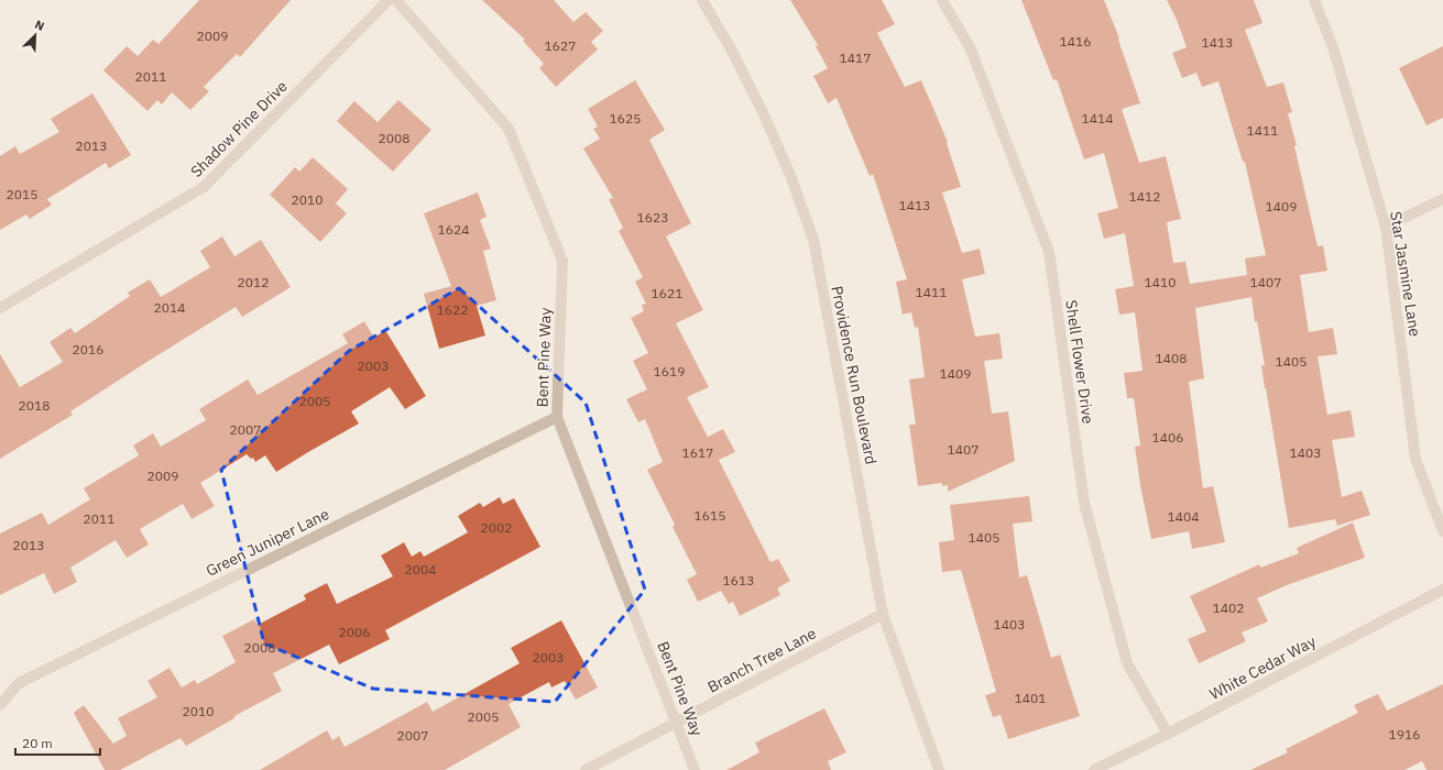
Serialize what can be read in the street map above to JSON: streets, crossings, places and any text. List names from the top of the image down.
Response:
{
  "streets": {
    "street": [
      "Shadow Pine Drive",
      "Star Jasmine Lane",
      "Bent Pine Way",
      "Shell Flower Drive",
      "Providence Run Boulevard",
      "Green Juniper Lane",
      "Branch Tree Lane",
      "White Cedar Way"
    ]
  },
  "crossings": [
    ["Bent Pine Way", "Green Juniper Lane"],
    ["Bent Pine Way", "Branch Tree Lane"],
    ["Shell Flower Drive", "White Cedar Way"],
    ["Providence Run Boulevard", "Branch Tree Lane"]
  ],
  "house_numbers": [
    "2009",
    "1416",
    "1413",
    "1627",
    "1417",
    "2011",
    "1625",
    "1414",
    "1411",
    "2008",
    "2013",
    "2015",
    "1412",
    "2010",
    "1413",
    "1409",
    "1623",
    "1624",
    "2012",
    "1410",
    "1407",
    "1411",
    "1621",
    "2014",
    "1622",
    "2016",
    "1408",
    "1405",
    "2003",
    "1619",
    "1409",
    "2005",
    "2018",
    "2007",
    "1406",
    "1407",
    "1617",
    "1403",
    "2009",
    "1615",
    "1404",
    "2011",
    "2002",
    "1405",
    "2013",
    "2004",
    "1613",
    "1402",
    "1403",
    "2006",
    "2008",
    "2003",
    "1401",
    "2010",
    "2005",
    "1916",
    "2007"
  ],
  "scale_bar": "20 m",
  "north": "top right"
}
